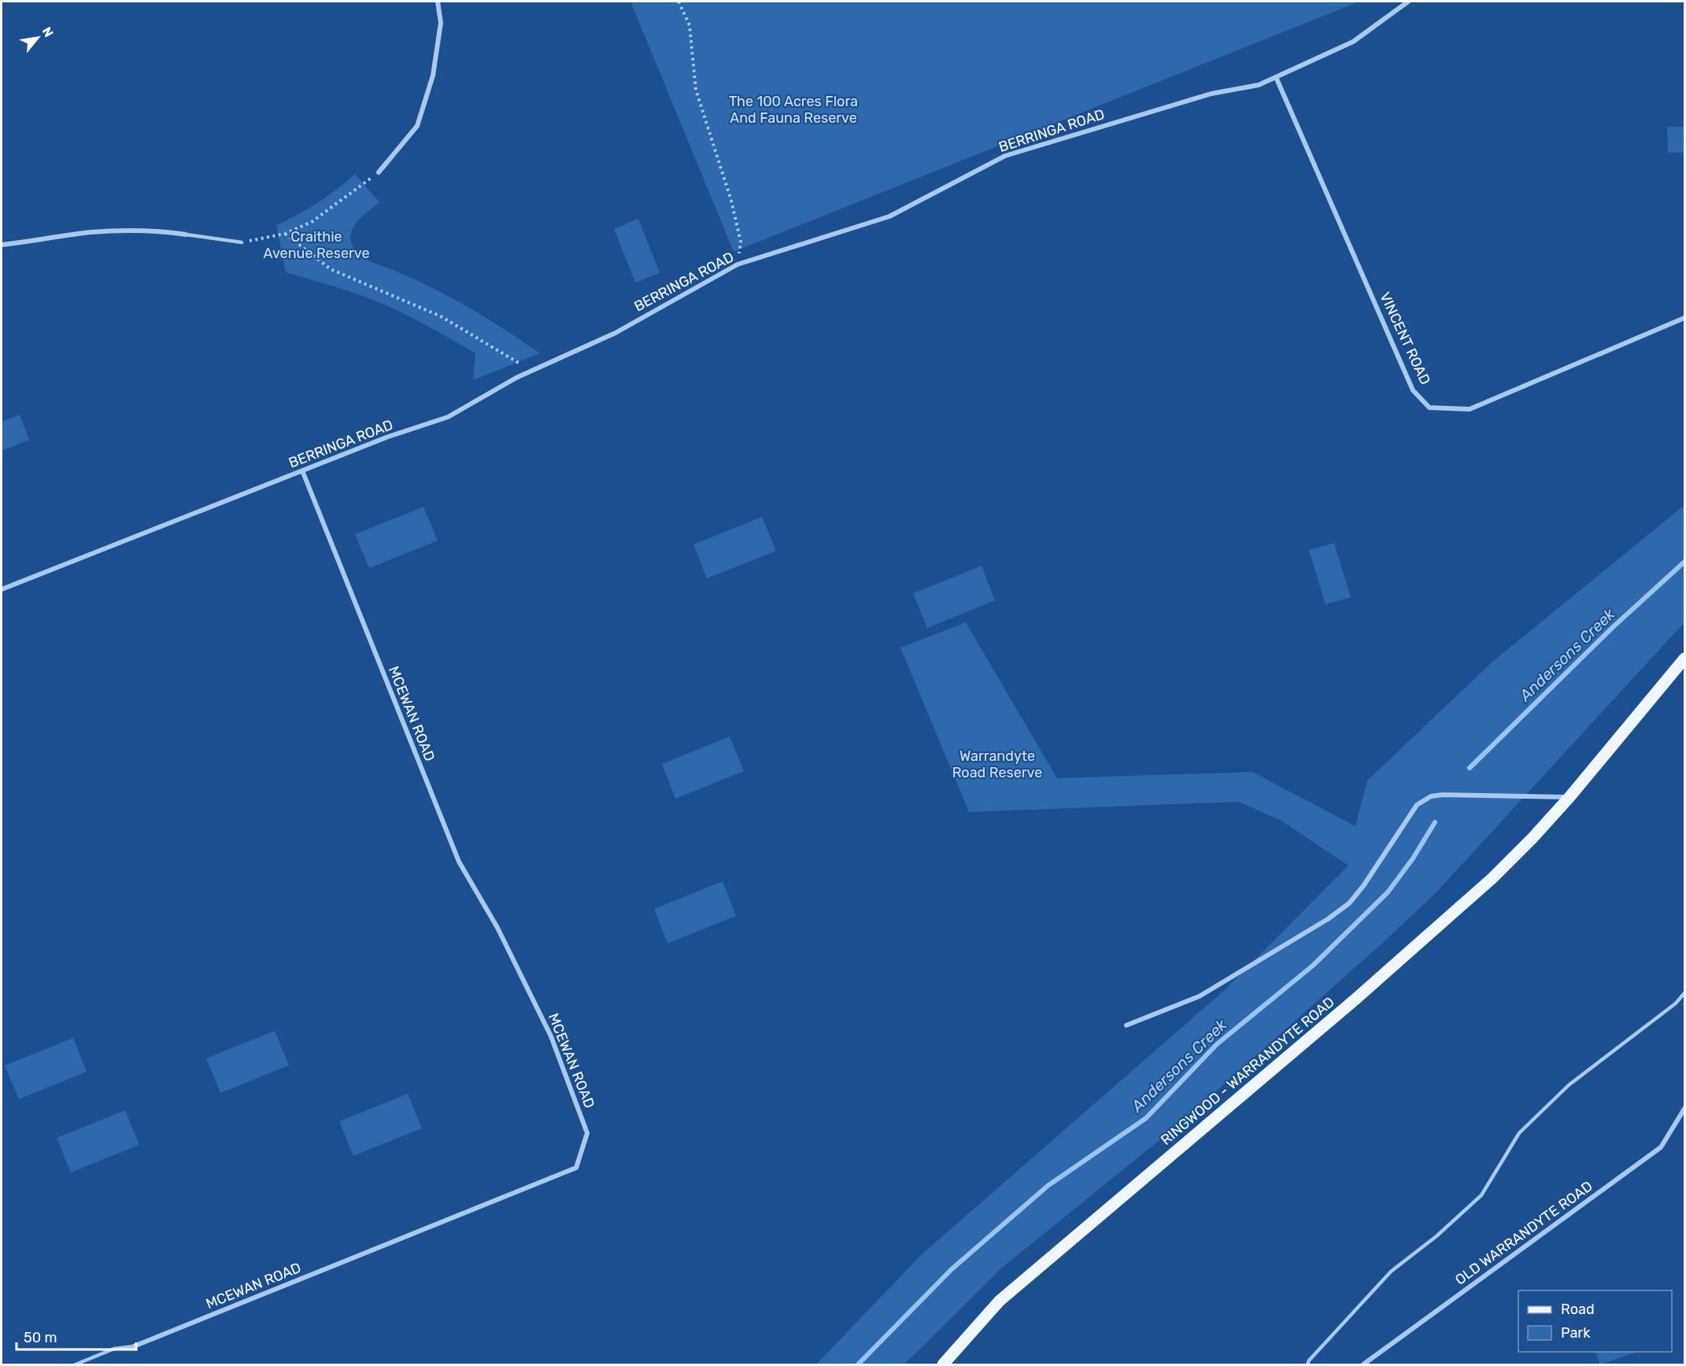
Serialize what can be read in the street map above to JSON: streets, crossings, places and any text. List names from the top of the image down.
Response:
{
  "streets": {
    "main road": ["RINGWOOD - WARRANDYTE ROAD"],
    "street": [
      "BERRINGA ROAD",
      "VINCENT ROAD",
      "MCEWAN ROAD",
      "OLD WARRANDYTE ROAD"
    ]
  },
  "crossings": [
    ["BERRINGA ROAD", "VINCENT ROAD"],
    ["BERRINGA ROAD", "MCEWAN ROAD"]
  ],
  "water": ["Andersons Creek"],
  "parks": ["The 100 Acres Flora And Fauna Reserve", "Craithie Avenue Reserve", "Warrandyte Road Reserve"],
  "legend": ["Road", "Park"],
  "scale_bar": "50 m",
  "north": "top right"
}
